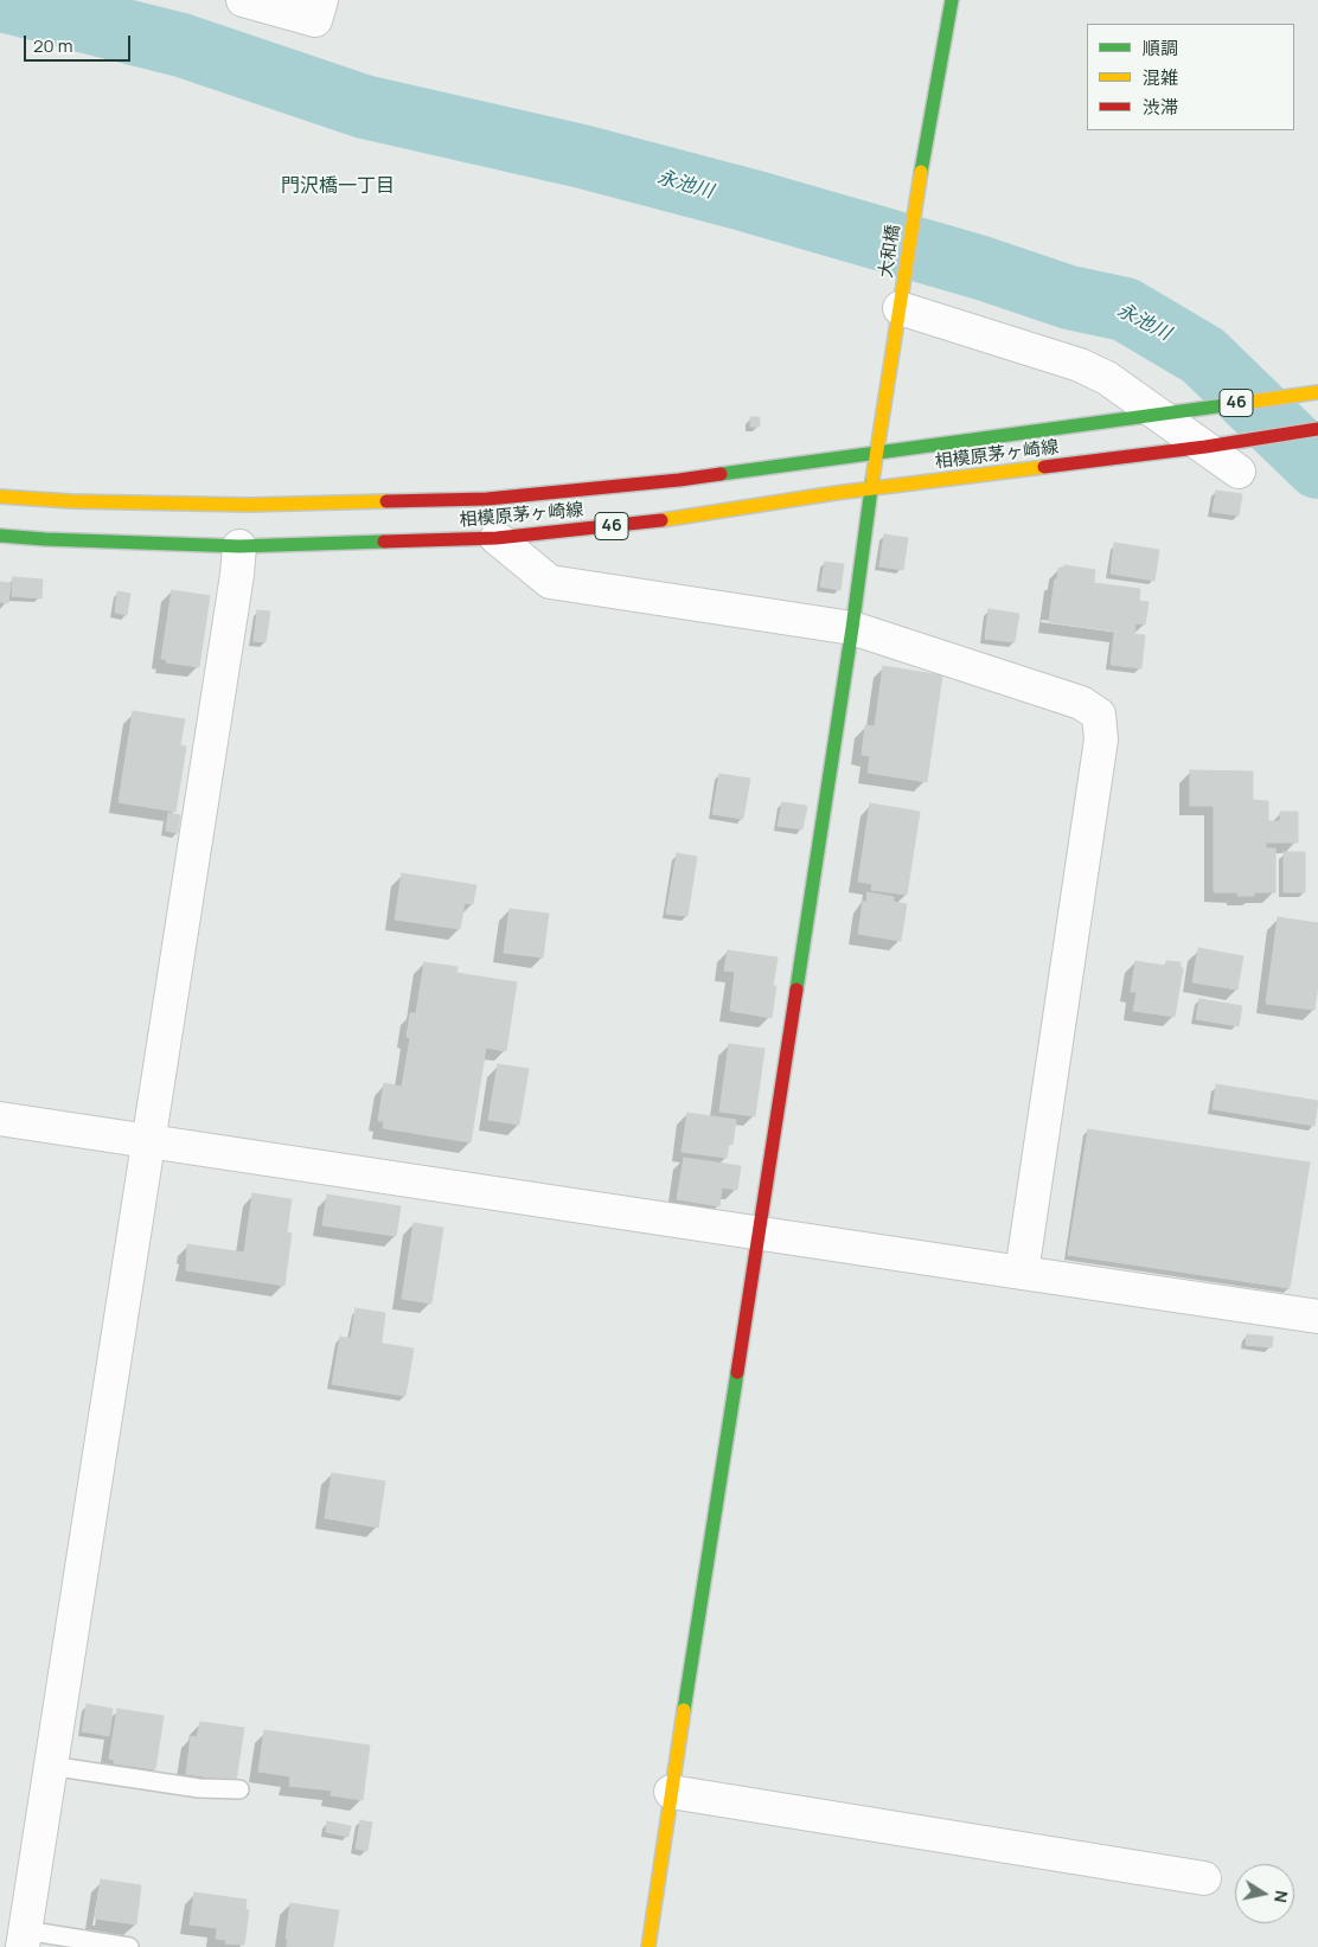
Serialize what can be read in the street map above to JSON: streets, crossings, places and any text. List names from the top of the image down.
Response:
{
  "streets": {
    "main road": ["大和橋", "46", "相模原茅ヶ崎線"]
  },
  "crossings": [
    ["大和橋", "相模原茅ヶ崎線"],
    ["46", "相模原茅ヶ崎線"]
  ],
  "districts": ["門沢橋一丁目"],
  "water": ["永池川"],
  "legend": ["順調", "混雑", "渋滞"],
  "scale_bar": "20 m",
  "north": "right"
}
